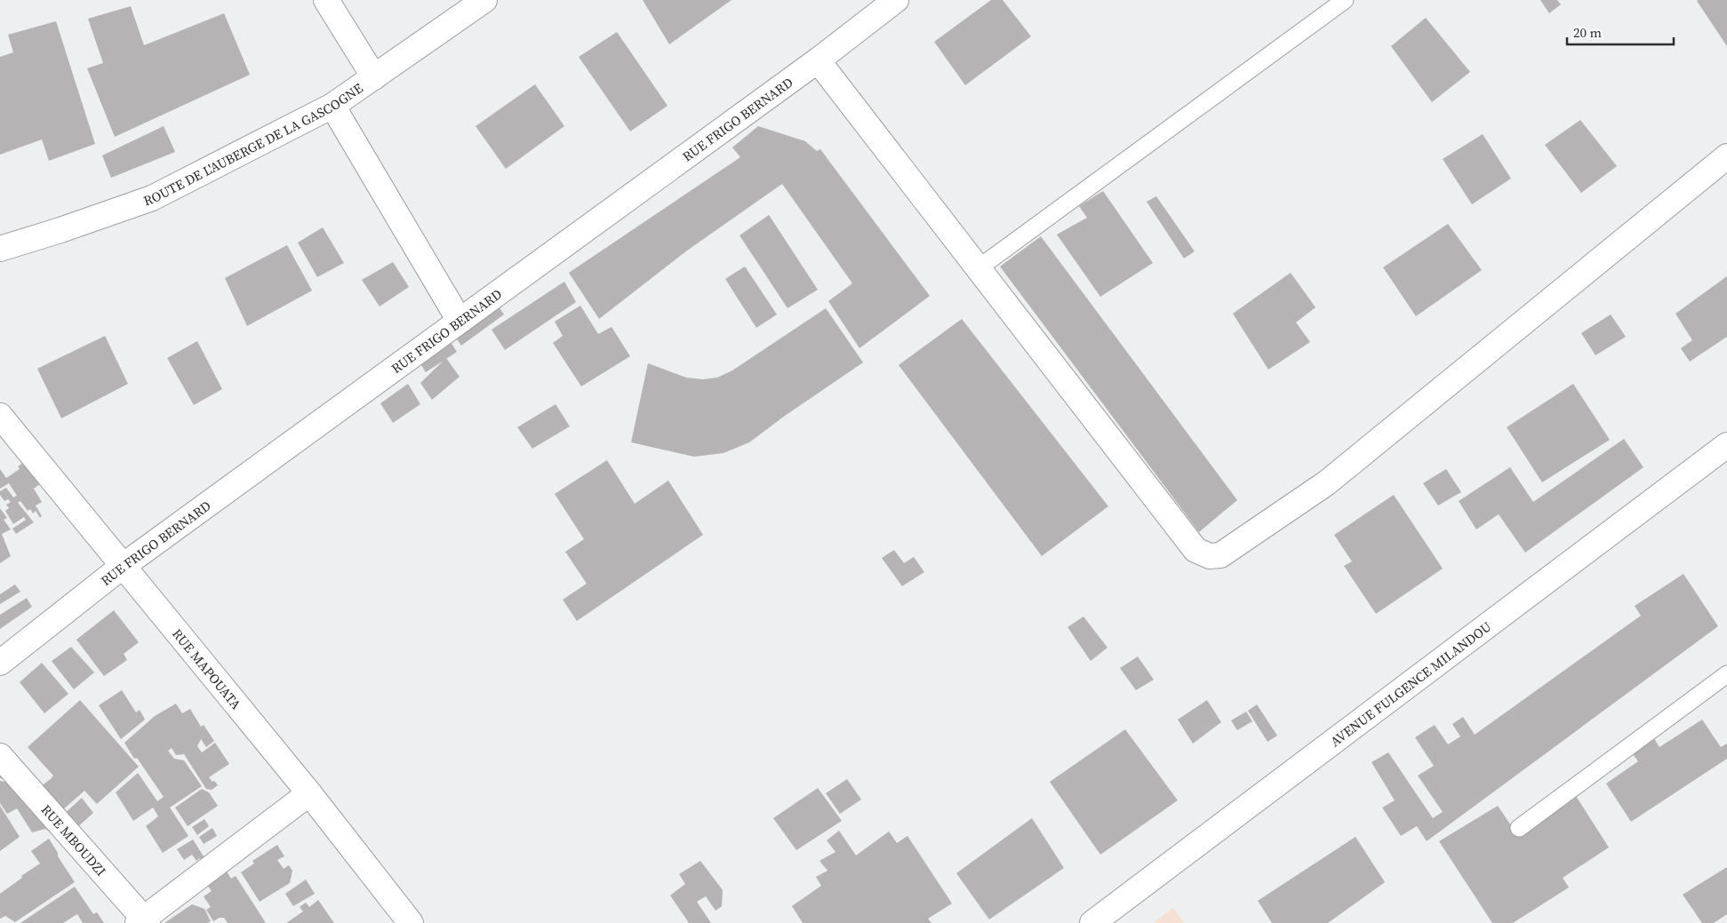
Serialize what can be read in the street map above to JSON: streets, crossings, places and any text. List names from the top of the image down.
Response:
{
  "streets": {
    "street": [
      "RUE FRIGO BERNARD",
      "ROUTE DE L'AUBERGE DE LA GASCOGNE",
      "RUE MAPOUATA",
      "AVENUE FULGENCE MILANDOU",
      "RUE MBOUDZI"
    ]
  },
  "crossings": [
    ["RUE FRIGO BERNARD", "RUE MAPOUATA"]
  ],
  "scale_bar": "20 m"
}
